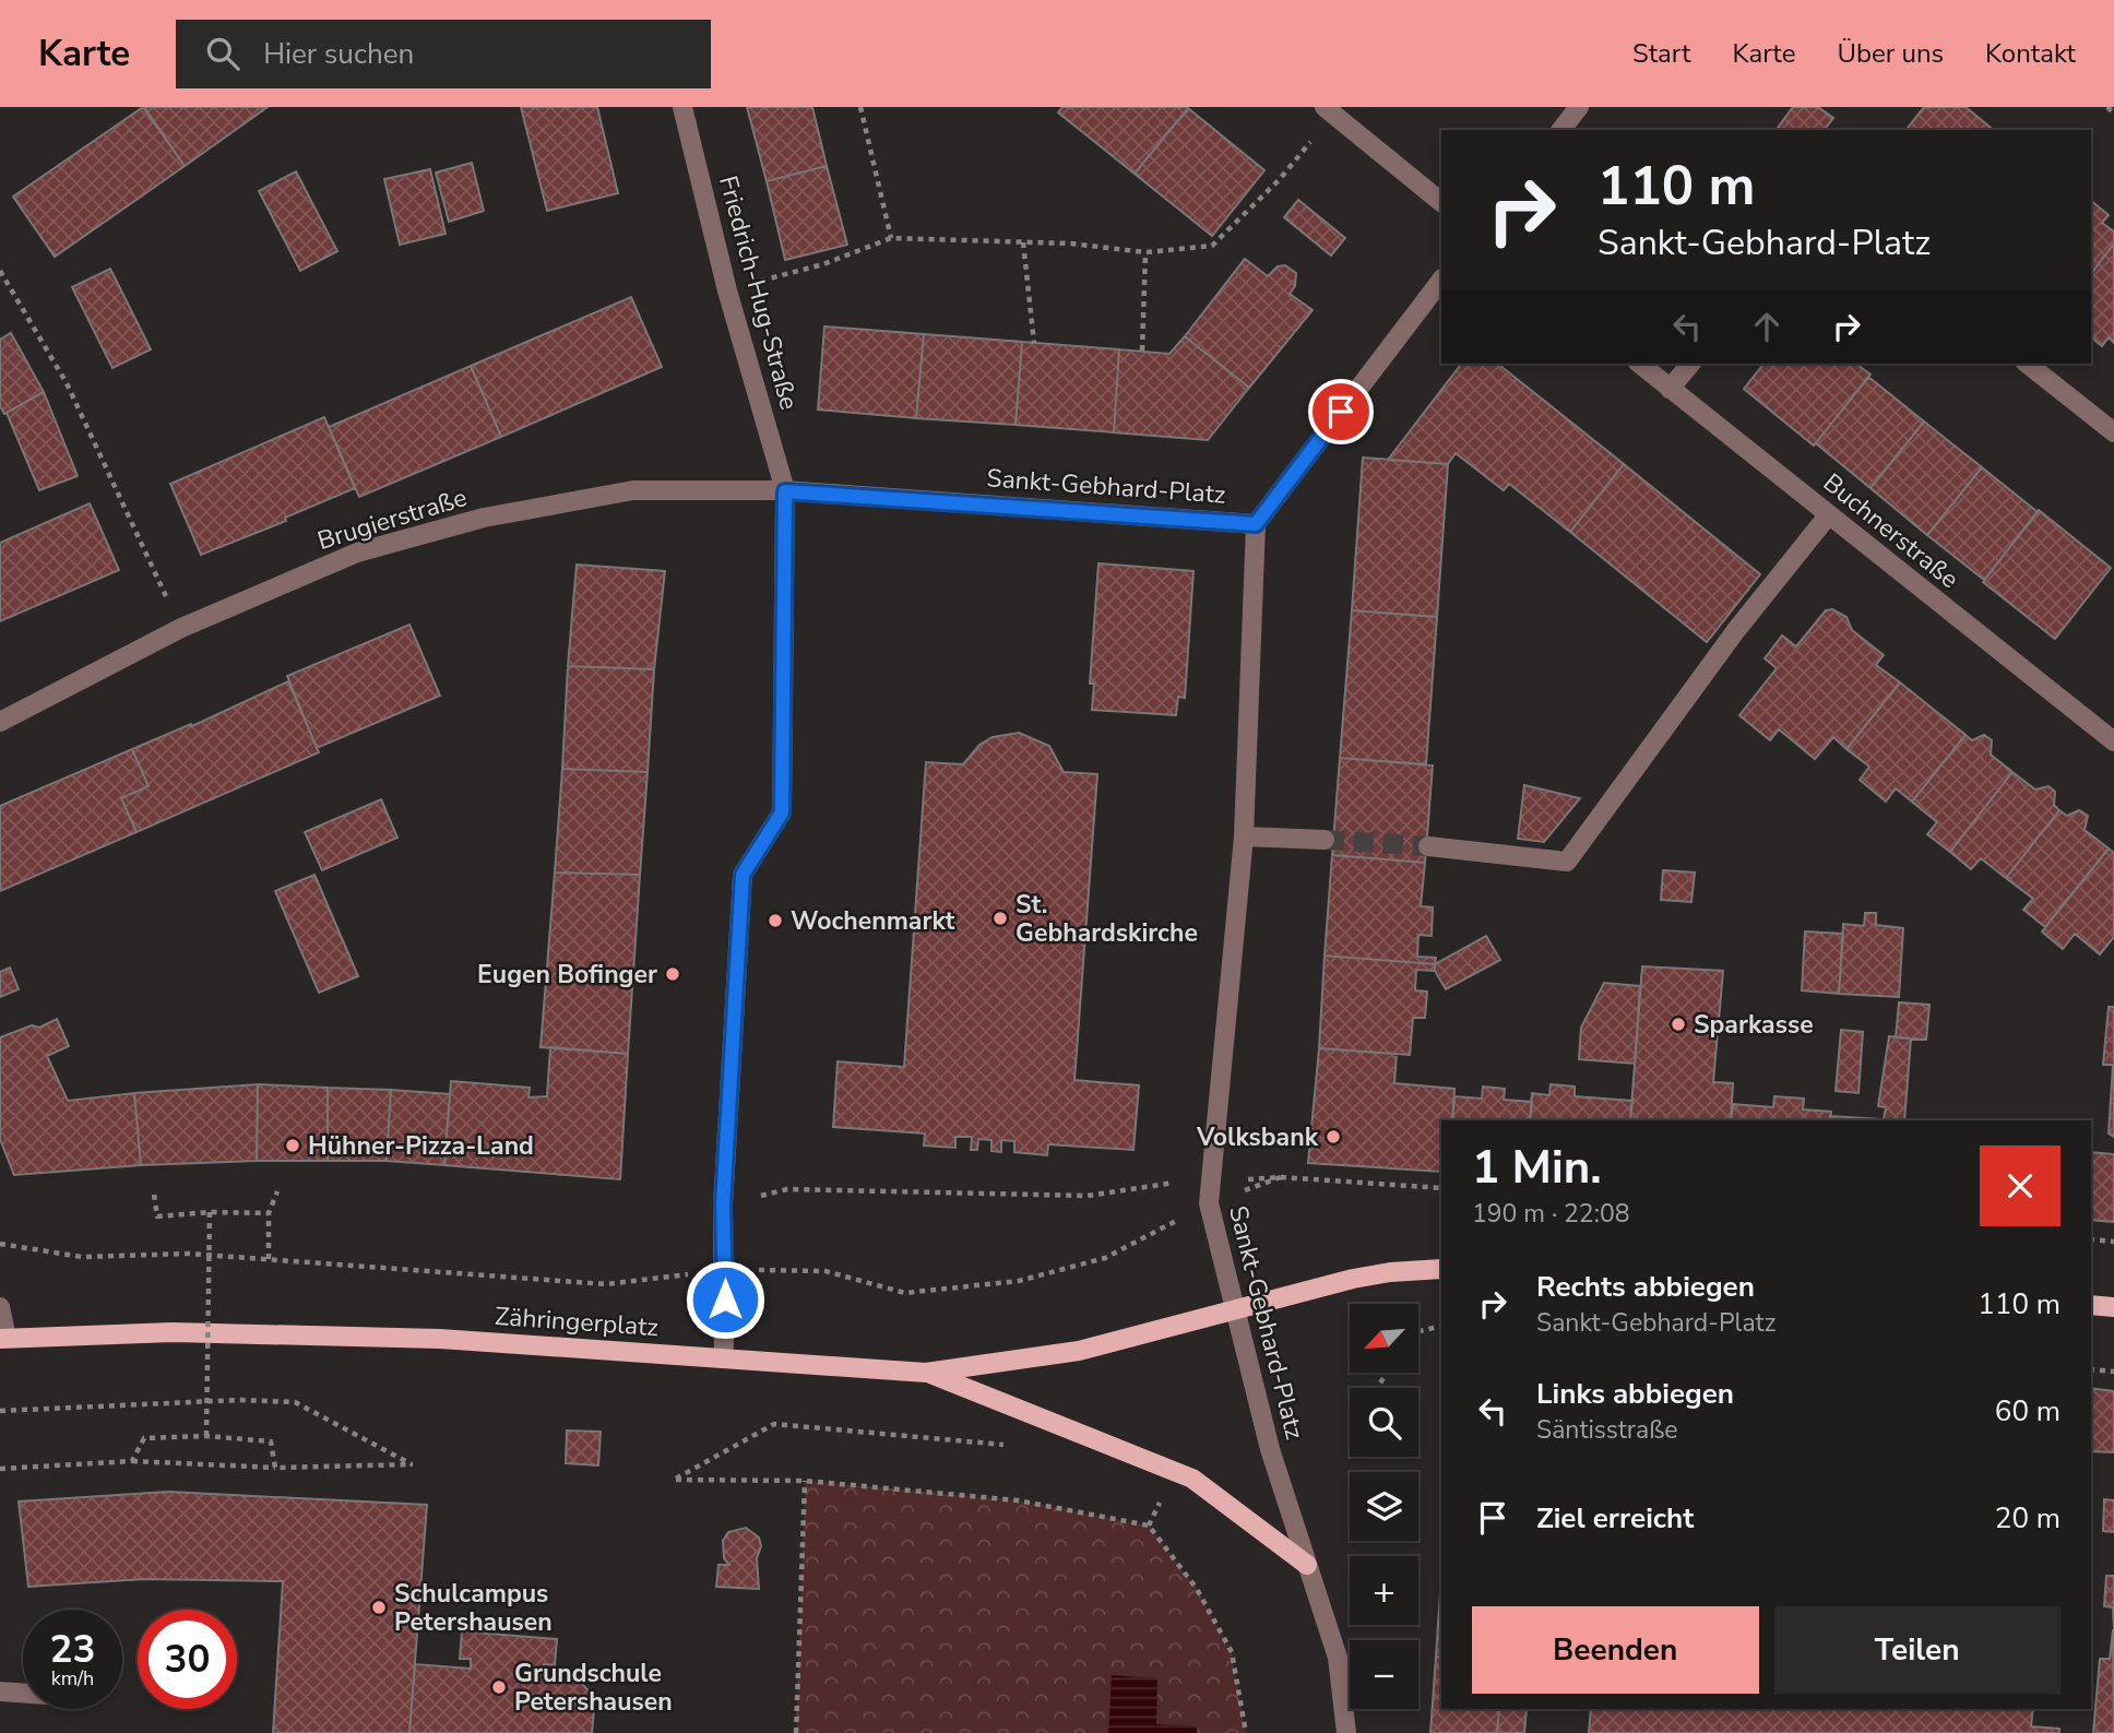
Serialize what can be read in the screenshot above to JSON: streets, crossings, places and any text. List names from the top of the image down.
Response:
{
  "streets": {
    "main road": ["Zähringerplatz"],
    "street": [
      "Friedrich-Hug-Straße",
      "Sankt-Gebhard-Platz",
      "Brugierstraße",
      "Buchnerstraße"
    ]
  },
  "crossings": [
    ["Friedrich-Hug-Straße", "Sankt-Gebhard-Platz"],
    ["Friedrich-Hug-Straße", "Brugierstraße"],
    ["Sankt-Gebhard-Platz", "Brugierstraße"],
    ["Sankt-Gebhard-Platz", "Zähringerplatz"]
  ],
  "places": [
    "St. Gebhardskirche",
    "Wochenmarkt",
    "Eugen Bofinger",
    "Sparkasse",
    "Volksbank",
    "Hühner-Pizza-Land",
    "Schulcampus Petershausen",
    "Grundschule Petershausen"
  ],
  "north": "bottom left",
  "page": {
    "header": "Karte",
    "search": "Hier suchen",
    "nav": [
      "Start",
      "Karte",
      "Über uns",
      "Kontakt"
    ],
    "turn": ["110 m", "Sankt-Gebhard-Platz"],
    "heading": ["1 Min.", "190 m · 22:08"],
    "list": [
      {
        "name": "Rechts abbiegen",
        "note": "Sankt-Gebhard-Platz",
        "value": "110 m"
      },
      {
        "name": "Links abbiegen",
        "note": "Säntisstraße",
        "value": "60 m"
      },
      {
        "name": "Ziel erreicht",
        "value": "20 m"
      }
    ],
    "map_buttons": ["+", "−"],
    "buttons": ["Beenden", "Teilen"],
    "speed": "23 km/h",
    "limit": "30"
  }
}
